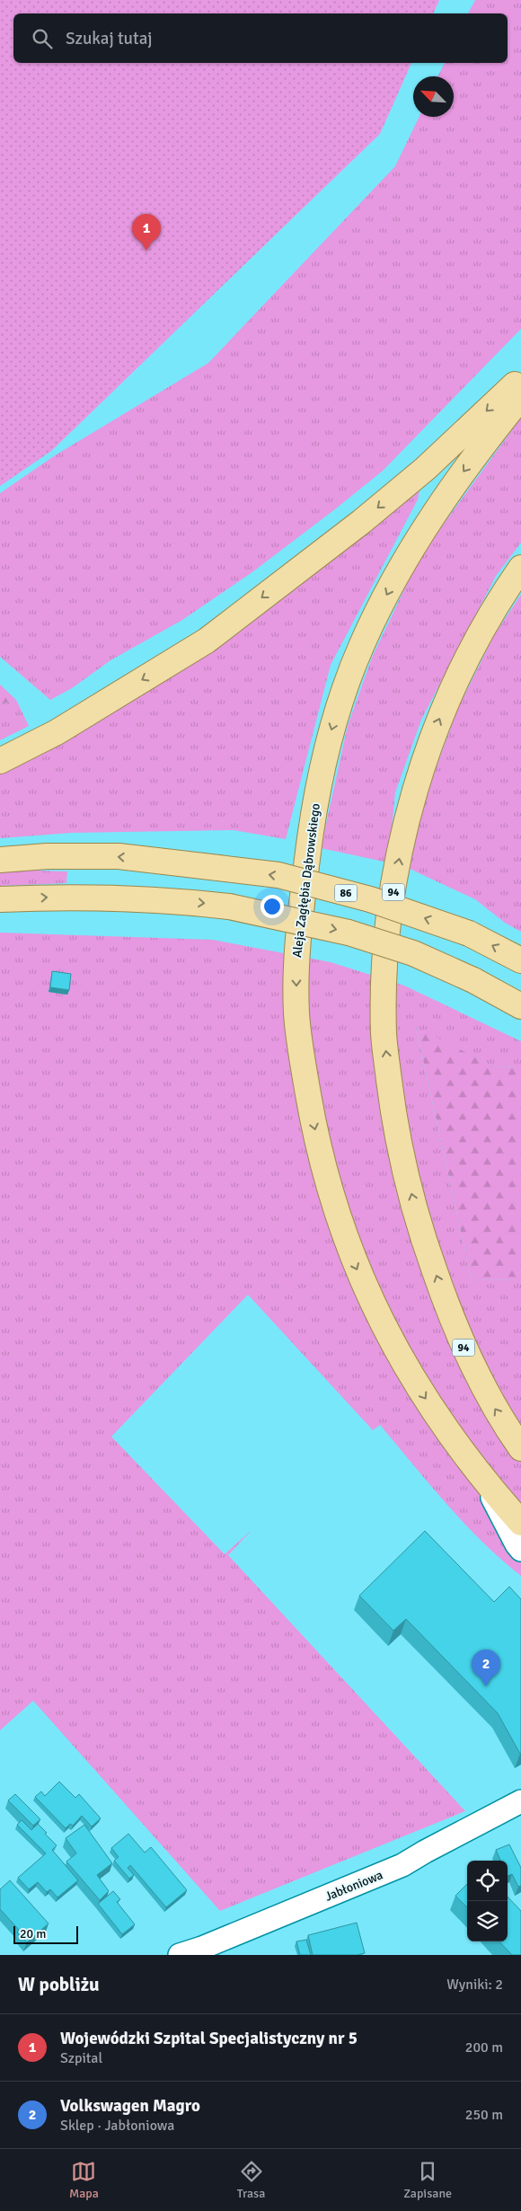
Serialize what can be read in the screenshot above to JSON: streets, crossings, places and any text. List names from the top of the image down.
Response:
{
  "streets": {
    "main road": ["Aleja Zagłębia Dąbrowskiego", "94", "86"],
    "street": ["Jabłoniowa"]
  },
  "scale_bar": "20 m",
  "north": "top left",
  "page": {
    "search": "Szukaj tutaj",
    "pins": ["1", "2"],
    "scale": "20 m",
    "heading": ["W pobliżu", "Wyniki: 2"],
    "list": [
      {
        "mark": "1",
        "name": "Wojewódzki Szpital Specjalistyczny nr 5",
        "note": "Szpital",
        "value": "200 m"
      },
      {
        "mark": "2",
        "name": "Volkswagen Magro",
        "note": "Sklep · Jabłoniowa",
        "value": "250 m"
      }
    ],
    "nav": ["Mapa", "Trasa", "Zapisane"]
  }
}
